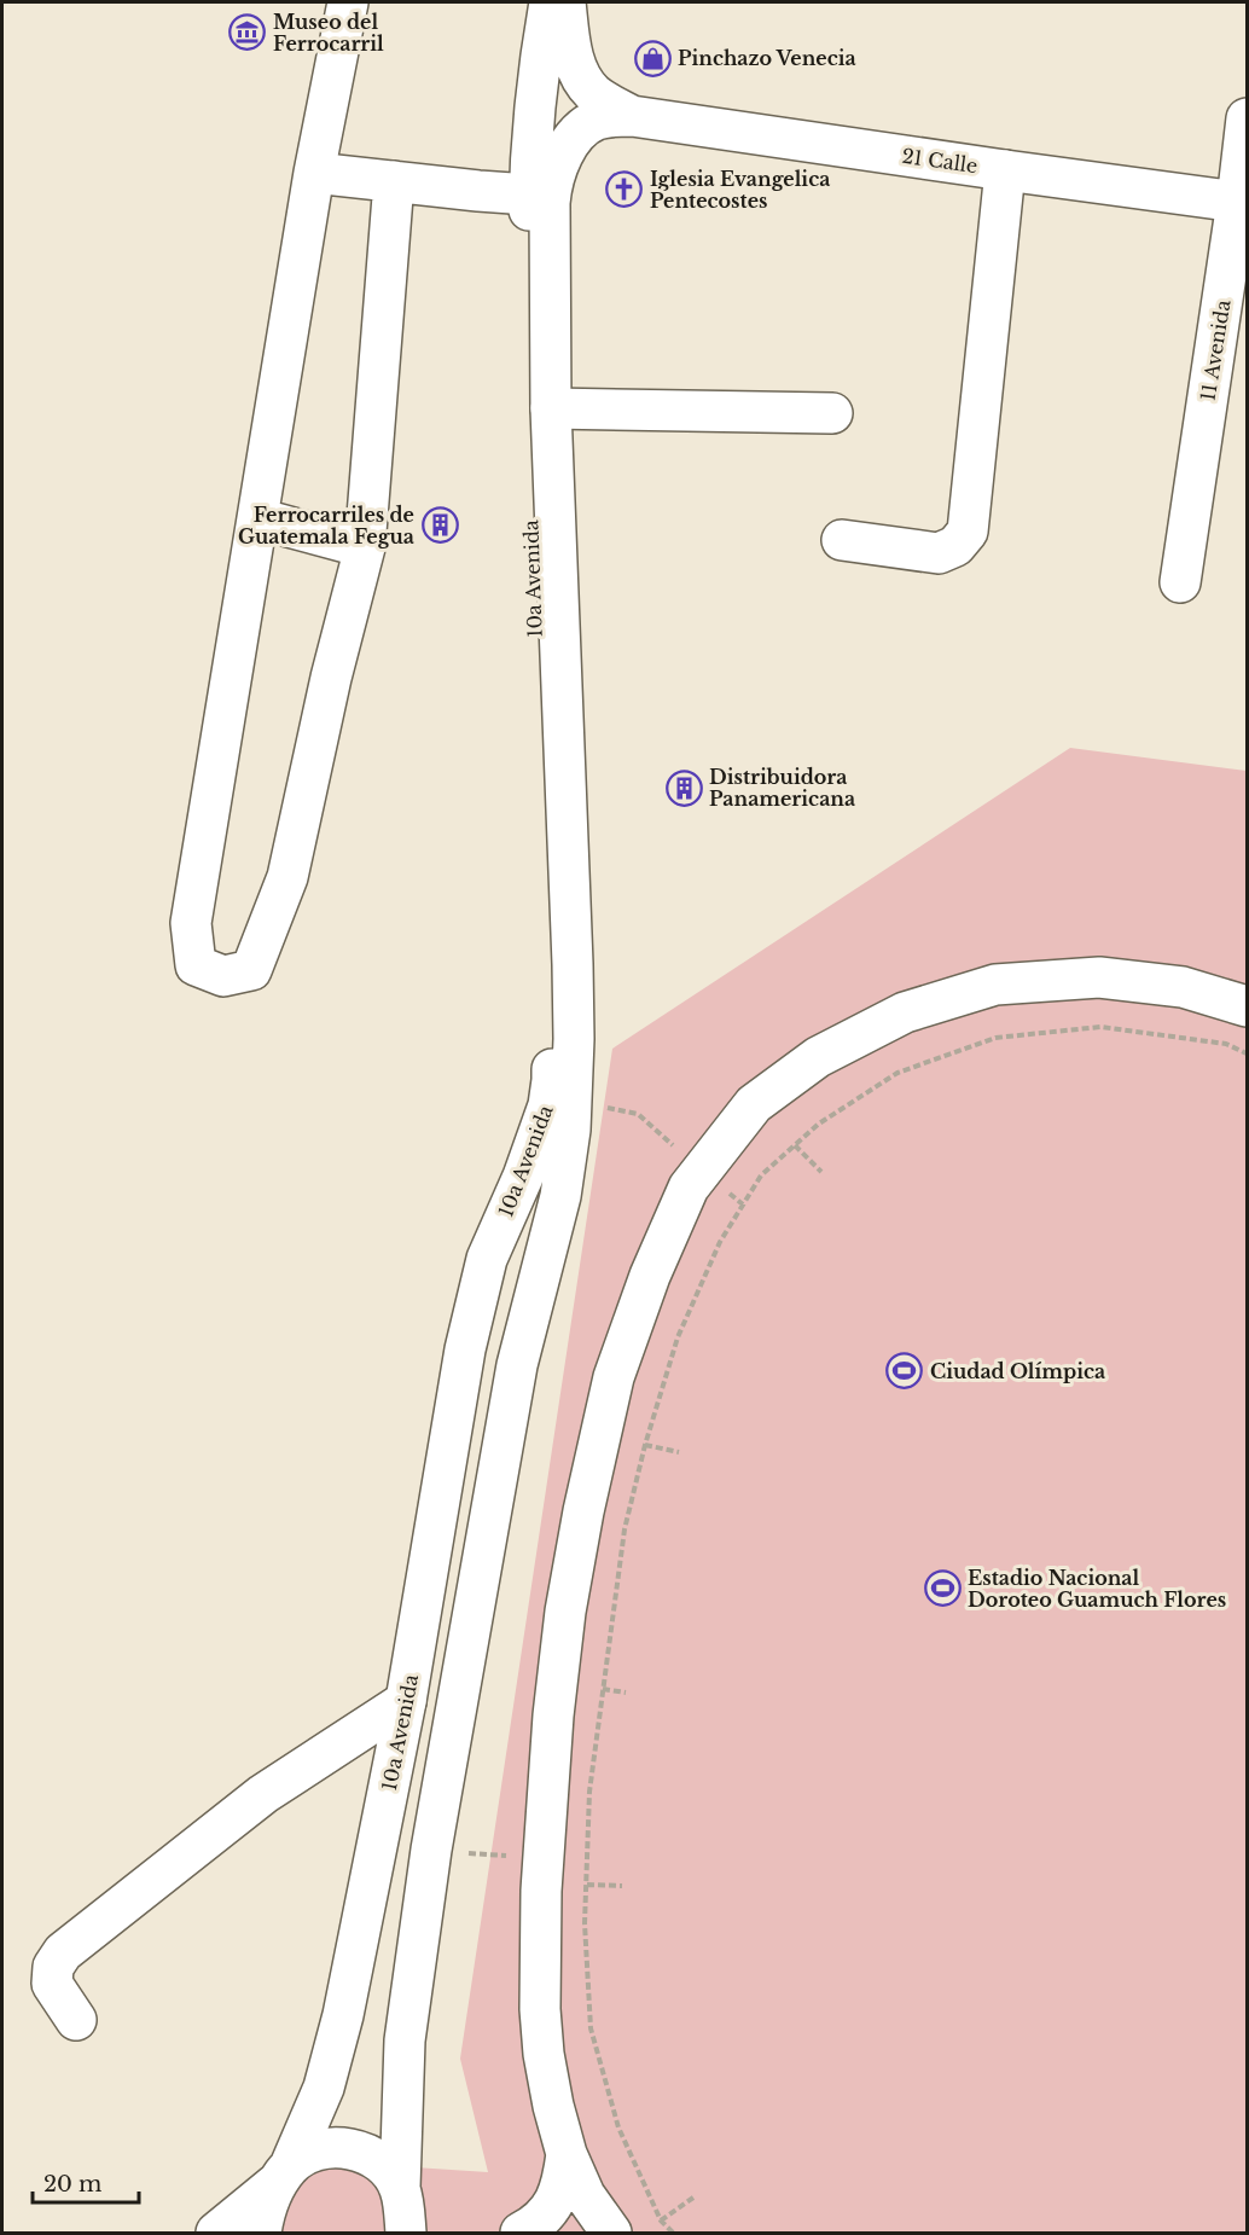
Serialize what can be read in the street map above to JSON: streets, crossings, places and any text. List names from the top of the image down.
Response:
{
  "streets": {
    "main road": ["21 Calle", "11 Avenida", "10a Avenida"]
  },
  "crossings": [
    ["21 Calle", "11 Avenida"],
    ["21 Calle", "10a Avenida"]
  ],
  "places": {
    "museum": ["Museo del Ferrocarril"],
    "shop": ["Pinchazo Venecia"],
    "church": ["Iglesia Evangelica Pentecostes"],
    "building": ["Ferrocarriles de Guatemala Fegua", "Distribuidora Panamericana"],
    "sports": ["Ciudad Olímpica", "Estadio Nacional Doroteo Guamuch Flores"]
  },
  "scale_bar": "20 m"
}
